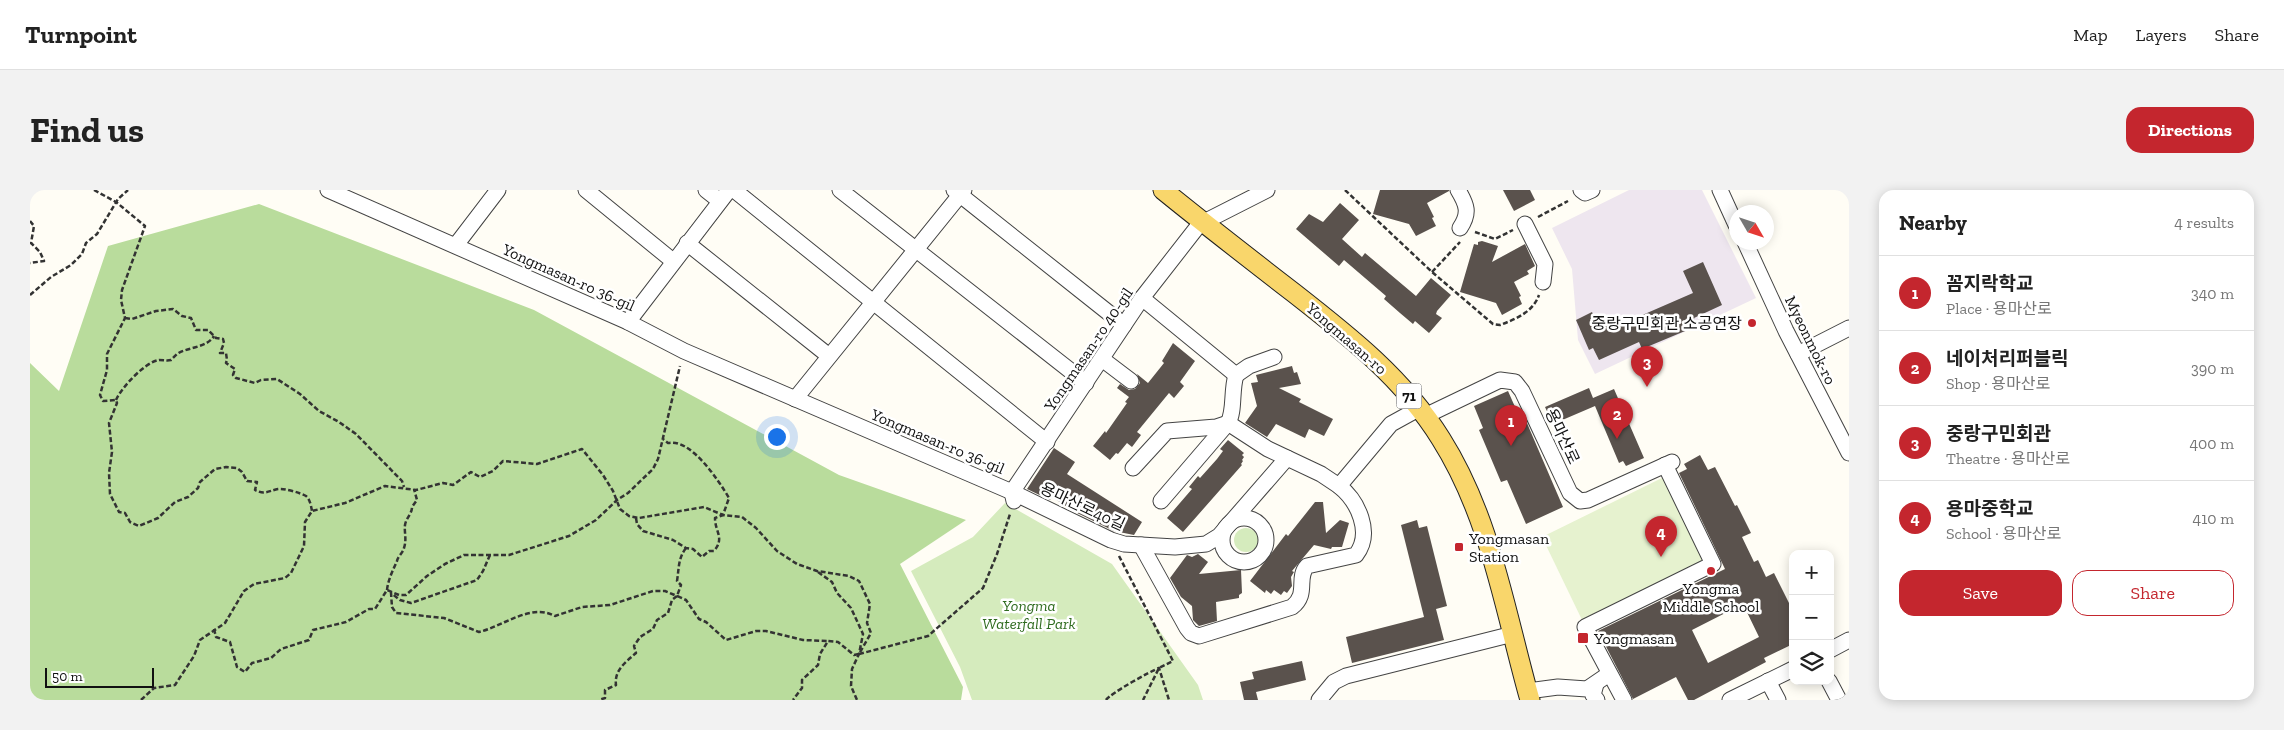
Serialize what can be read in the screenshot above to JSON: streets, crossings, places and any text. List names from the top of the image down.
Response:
{
  "streets": {
    "main road": ["Yongmasan-ro", "71"],
    "street": [
      "Yongmasan-ro 36-gil",
      "Myeonmok-ro",
      "Yongmasan-ro 40-gil",
      "용마산로",
      "용마산로40길"
    ]
  },
  "crossings": [
    ["Yongmasan-ro 36-gil", "Yongmasan-ro 40-gil"],
    ["Yongmasan-ro 36-gil", "용마산로40길"],
    ["Yongmasan-ro", "Yongmasan-ro 40-gil"],
    ["Yongmasan-ro", "용마산로"],
    ["Yongmasan-ro 40-gil", "용마산로40길"]
  ],
  "parks": ["Yongma Waterfall Park"],
  "places": {
    "other": ["중랑구민회관 소공연장", "Yongma Middle School"],
    "transit": ["Yongmasan Station", "Yongmasan"]
  },
  "scale_bar": "50 m",
  "north": "bottom right",
  "page": {
    "header": "Turnpoint",
    "nav": ["Map", "Layers", "Share"],
    "buttons": [
      "Directions",
      ["Save", "Share"]
    ],
    "title": "Find us",
    "heading": ["Nearby", "4 results"],
    "list": [
      {
        "mark": "1",
        "name": "꼼지락학교",
        "note": "Place · 용마산로",
        "value": "340 m"
      },
      {
        "mark": "2",
        "name": "네이처리퍼블릭",
        "note": "Shop · 용마산로",
        "value": "390 m"
      },
      {
        "mark": "3",
        "name": "중랑구민회관",
        "note": "Theatre · 용마산로",
        "value": "400 m"
      },
      {
        "mark": "4",
        "name": "용마중학교",
        "note": "School · 용마산로",
        "value": "410 m"
      }
    ],
    "pins": [
      "3",
      "2",
      "1",
      "4"
    ],
    "map_buttons": ["+", "−"],
    "scale": "50 m"
  }
}
